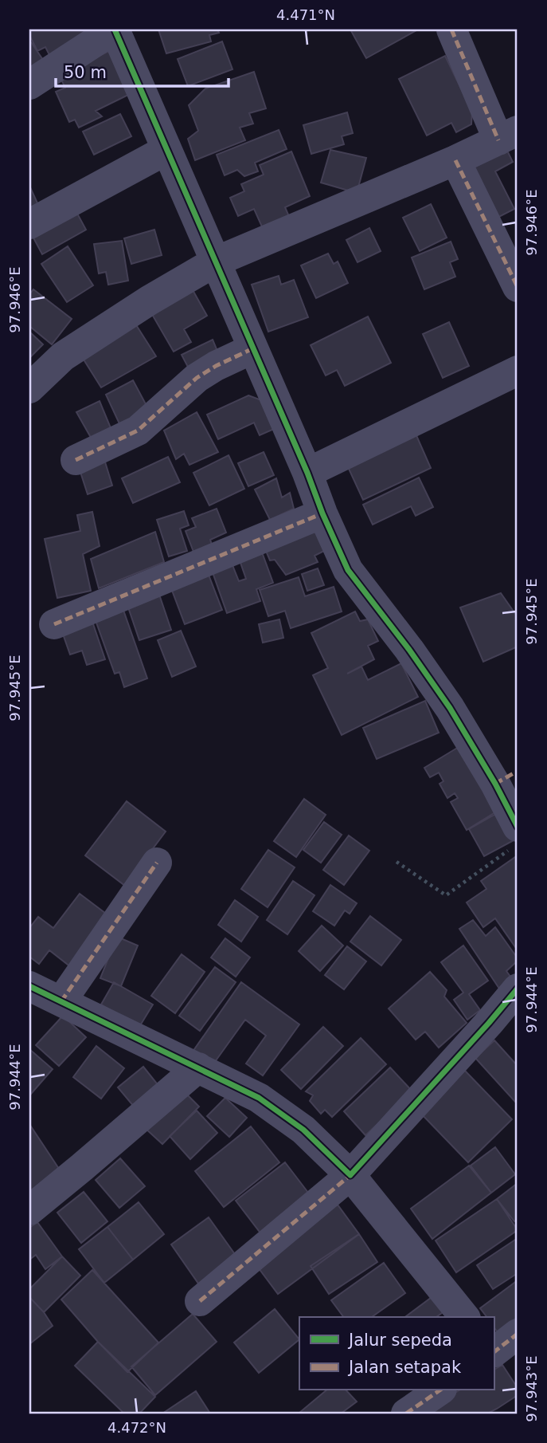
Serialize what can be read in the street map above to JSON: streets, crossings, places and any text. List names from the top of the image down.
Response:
{
  "legend": ["Jalur sepeda", "Jalan setapak"],
  "scale_bar": "50 m",
  "coordinates": [
    "4.471°N",
    "97.946°E",
    "97.945°E",
    "97.944°E",
    "97.943°E",
    "4.472°N"
  ]
}
